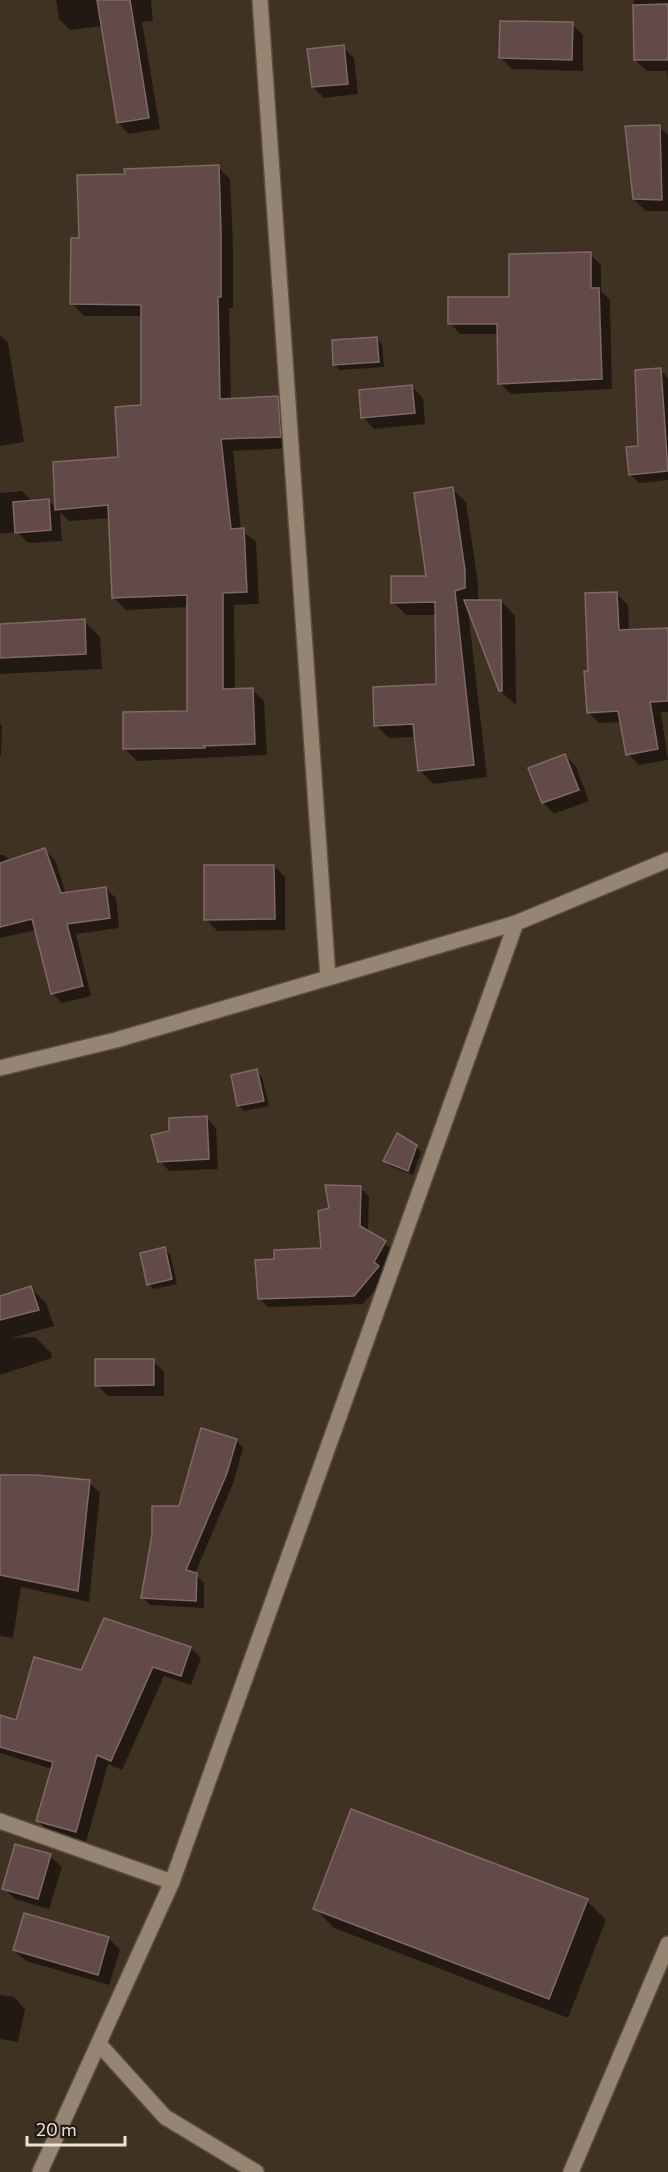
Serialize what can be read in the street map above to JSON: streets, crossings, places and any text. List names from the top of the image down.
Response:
{
  "scale_bar": "20 m"
}
